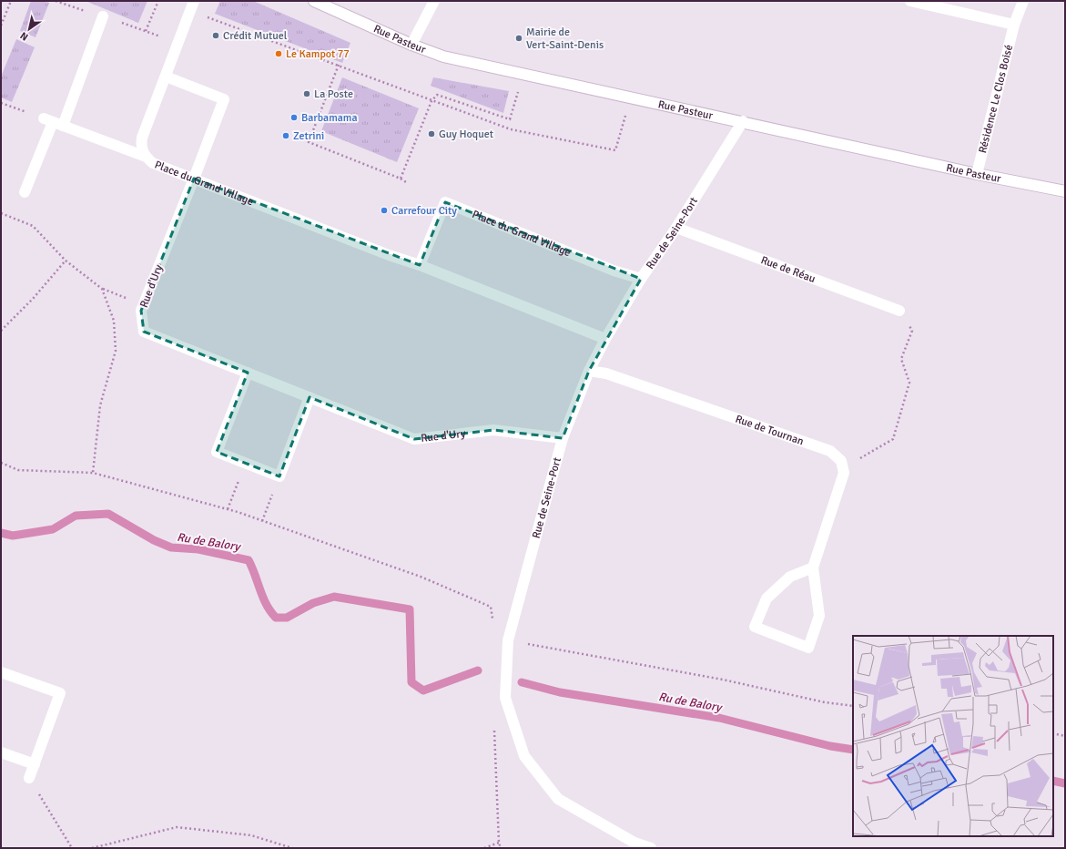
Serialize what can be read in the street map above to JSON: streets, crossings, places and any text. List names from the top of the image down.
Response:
{
  "streets": {
    "street": [
      "Rue Pasteur",
      "Résidence Le Clos Boisé",
      "Place du Grand Village",
      "Rue de Seine-Port",
      "Rue de Réau",
      "Rue d'Ury",
      "Rue de Tournan"
    ]
  },
  "crossings": [
    ["Rue Pasteur", "Résidence Le Clos Boisé"],
    ["Rue Pasteur", "Rue de Seine-Port"],
    ["Place du Grand Village", "Rue de Seine-Port"],
    ["Place du Grand Village", "Rue d'Ury"],
    ["Rue de Seine-Port", "Rue de Réau"],
    ["Rue de Seine-Port", "Rue d'Ury"],
    ["Rue de Seine-Port", "Rue de Tournan"]
  ],
  "water": ["Ru de Balory"],
  "places": [
    "Crédit Mutuel",
    "Mairie de Vert-Saint-Denis",
    "Le Kampot 77",
    "La Poste",
    "Barbamama",
    "Guy Hoquet",
    "Zetrini",
    "Carrefour City"
  ],
  "north": "bottom left"
}
